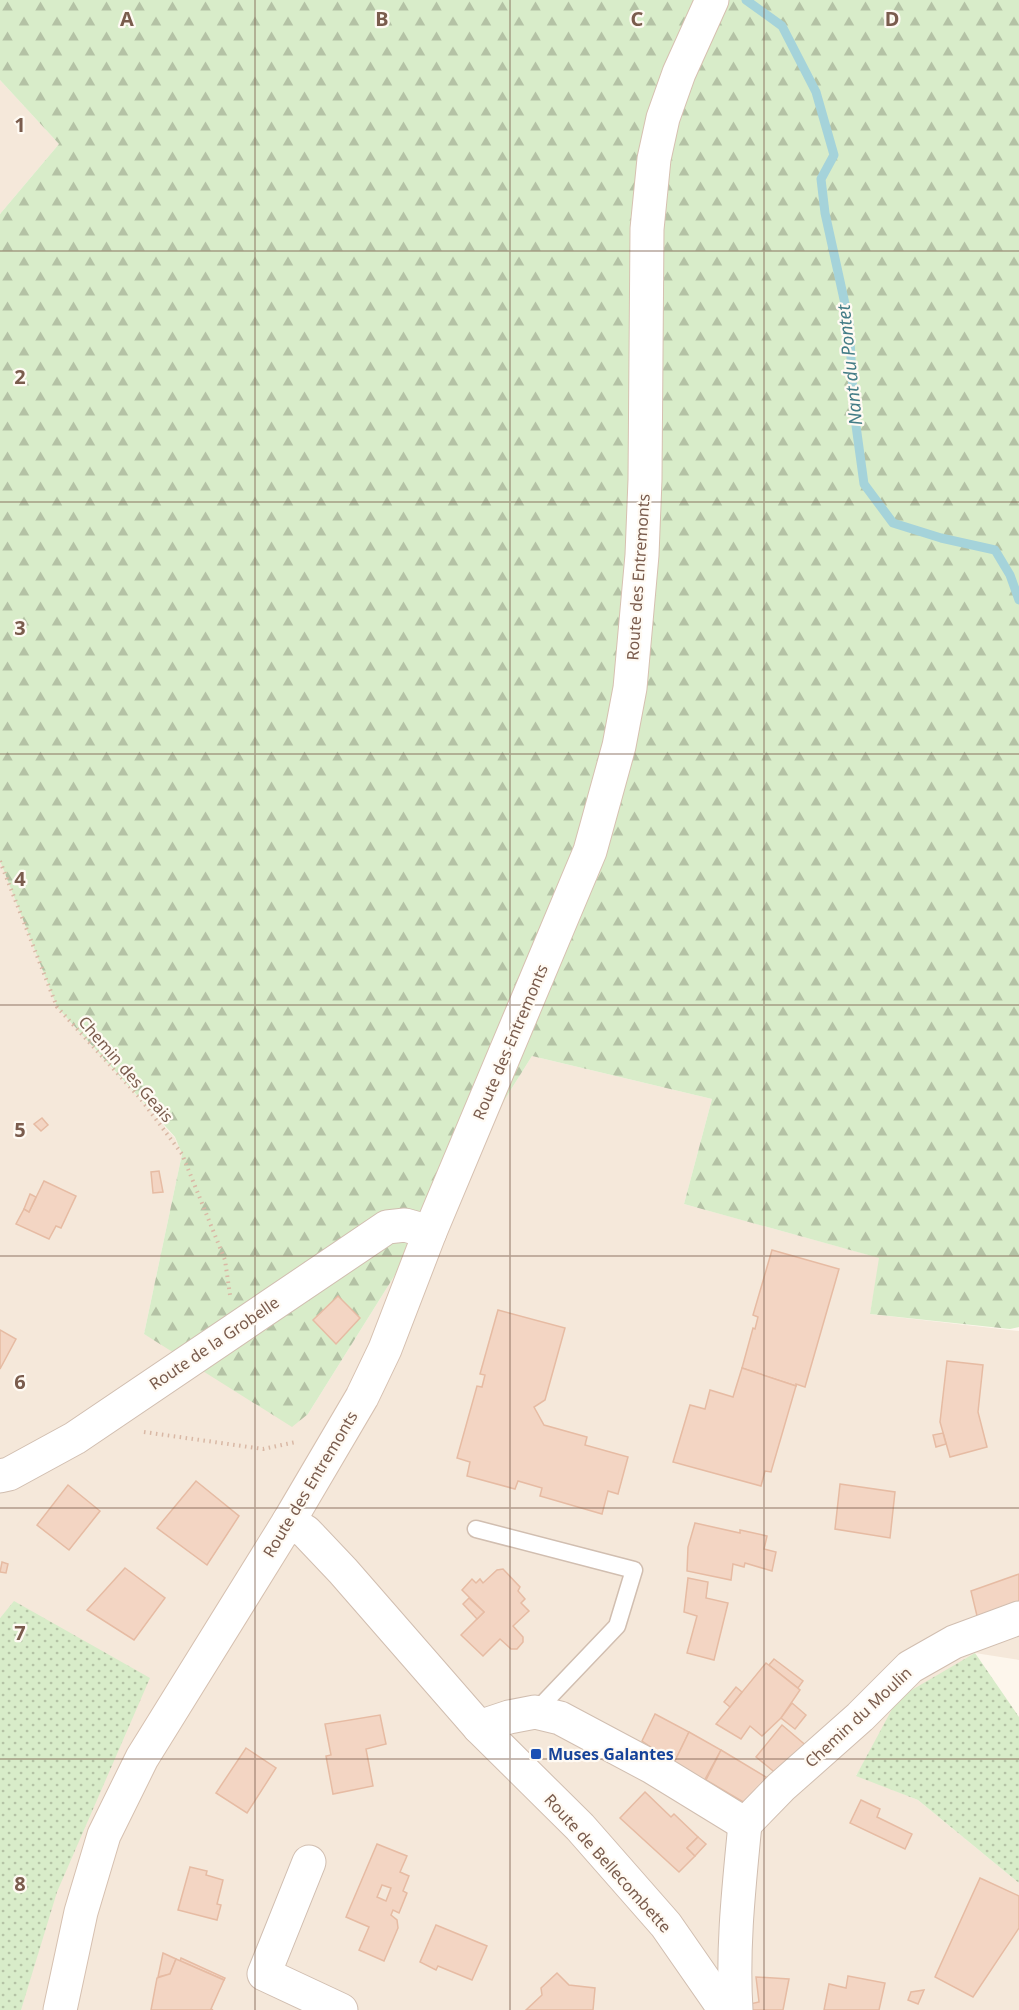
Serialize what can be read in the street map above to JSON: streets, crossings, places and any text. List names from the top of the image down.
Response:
{
  "streets": {
    "street": [
      "Route des Entremonts",
      "Route de la Grobelle",
      "Chemin du Moulin",
      "Route de Bellecombette"
    ],
    "path": ["Chemin des Geais"]
  },
  "crossings": [
    ["Route des Entremonts", "Route de la Grobelle"],
    ["Route des Entremonts", "Route de Bellecombette"],
    ["Chemin des Geais", "Route de la Grobelle"]
  ],
  "water": ["Nant du Pontet"],
  "places": {
    "transit": ["Muses Galantes"]
  },
  "grid": {
    "columns": [
      "A",
      "B",
      "C",
      "D"
    ],
    "rows": [
      "1",
      "2",
      "3",
      "4",
      "5",
      "6",
      "7",
      "8"
    ]
  }
}
